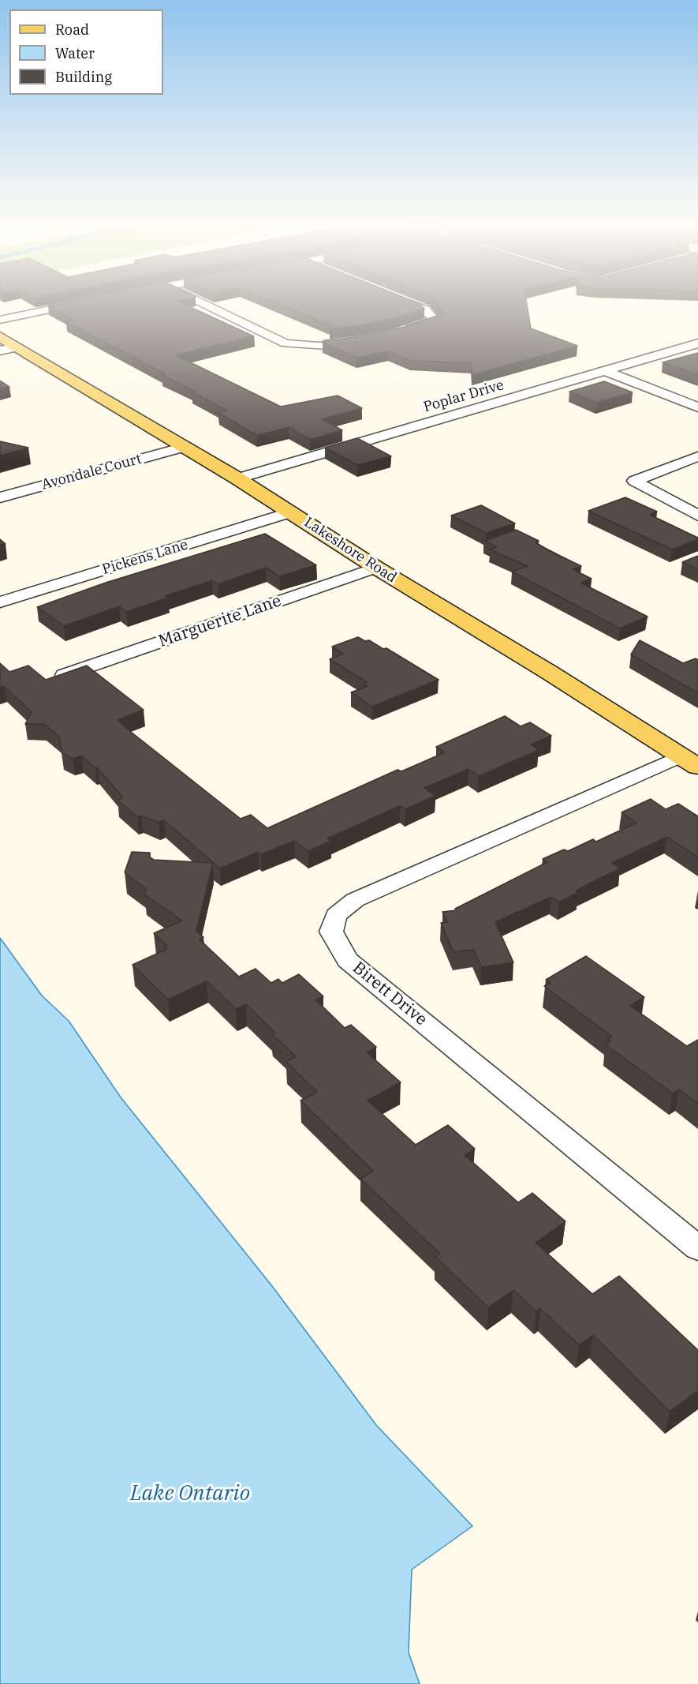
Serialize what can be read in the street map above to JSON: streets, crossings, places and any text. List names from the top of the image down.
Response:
{
  "streets": {
    "main road": ["Lakeshore Road"],
    "street": [
      "Poplar Drive",
      "Avondale Court",
      "Pickens Lane",
      "Marguerite Lane",
      "Birett Drive"
    ]
  },
  "crossings": [
    ["Poplar Drive", "Lakeshore Road"],
    ["Avondale Court", "Lakeshore Road"],
    ["Lakeshore Road", "Pickens Lane"],
    ["Lakeshore Road", "Marguerite Lane"],
    ["Lakeshore Road", "Birett Drive"]
  ],
  "water": ["Lake Ontario"],
  "legend": ["Road", "Water", "Building"]
}
